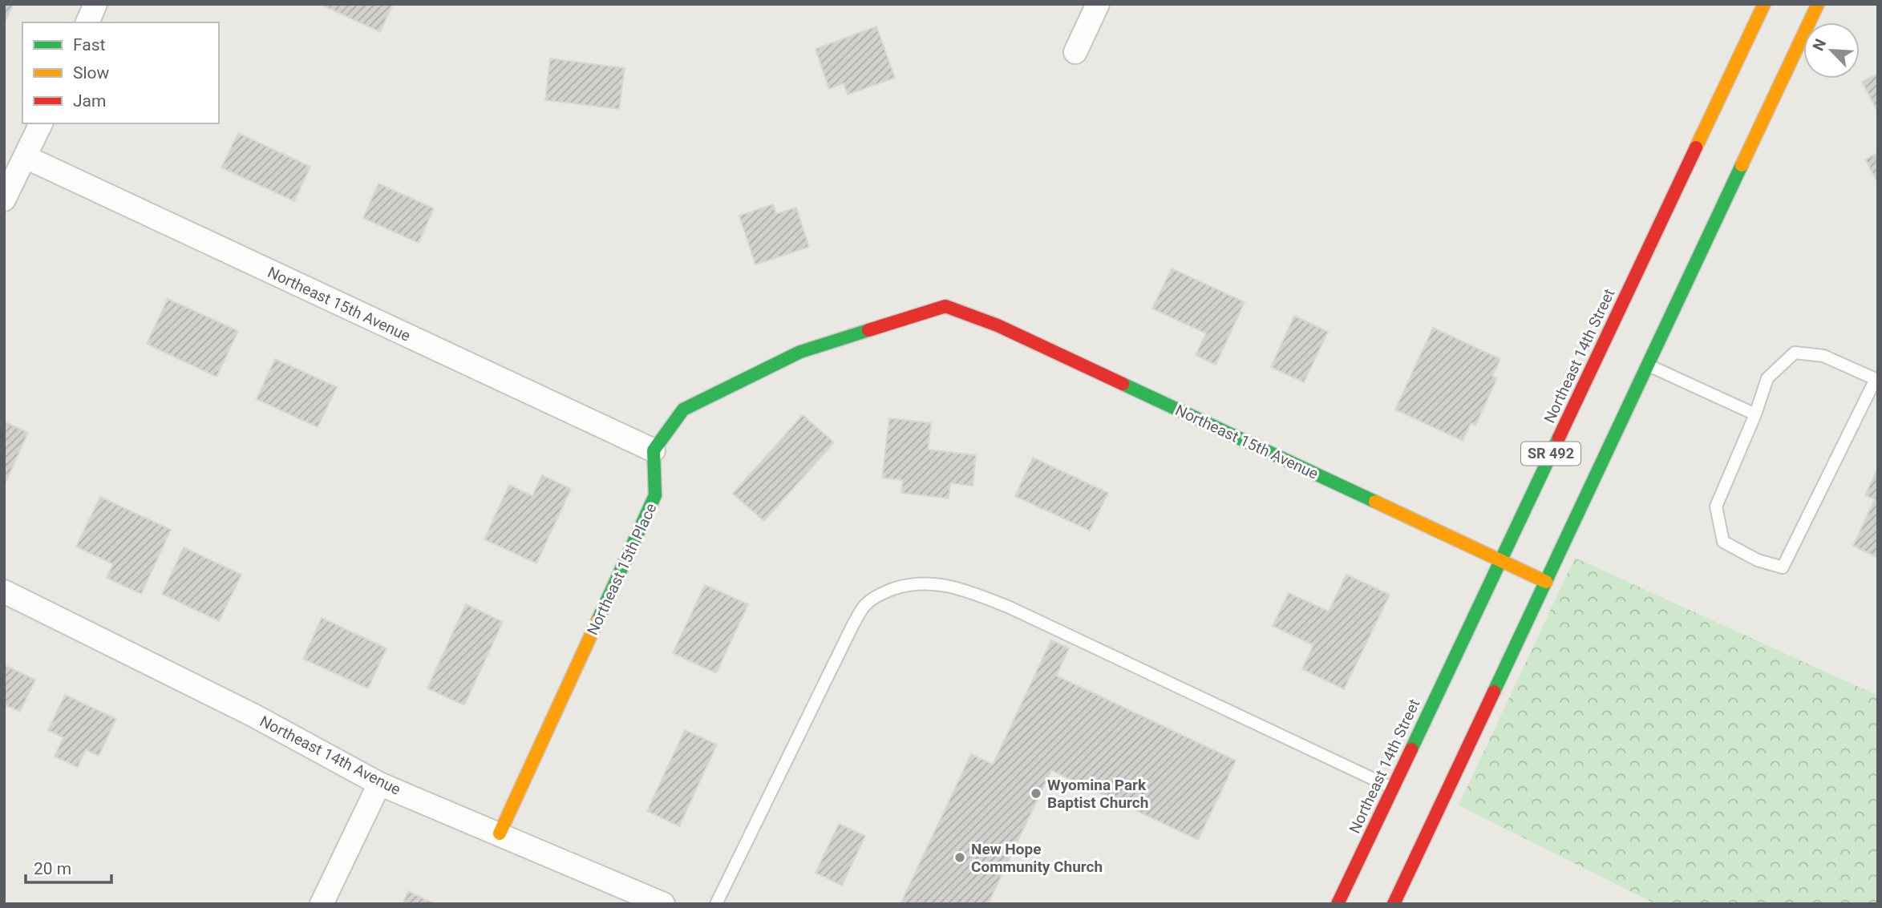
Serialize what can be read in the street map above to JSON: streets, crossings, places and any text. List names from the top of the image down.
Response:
{
  "streets": {
    "main road": [
      "Northeast 15th Avenue",
      "Northeast 14th Street",
      "SR 492",
      "Northeast 15th Place"
    ],
    "street": ["Northeast 14th Avenue"]
  },
  "crossings": [
    ["Northeast 15th Avenue", "Northeast 14th Street"],
    ["Northeast 15th Avenue", "SR 492"],
    ["Northeast 15th Avenue", "Northeast 15th Place"],
    ["Northeast 15th Place", "Northeast 14th Avenue"]
  ],
  "places": ["Wyomina Park Baptist Church", "New Hope Community Church"],
  "legend": ["Fast", "Slow", "Jam"],
  "scale_bar": "20 m",
  "north": "top left"
}
